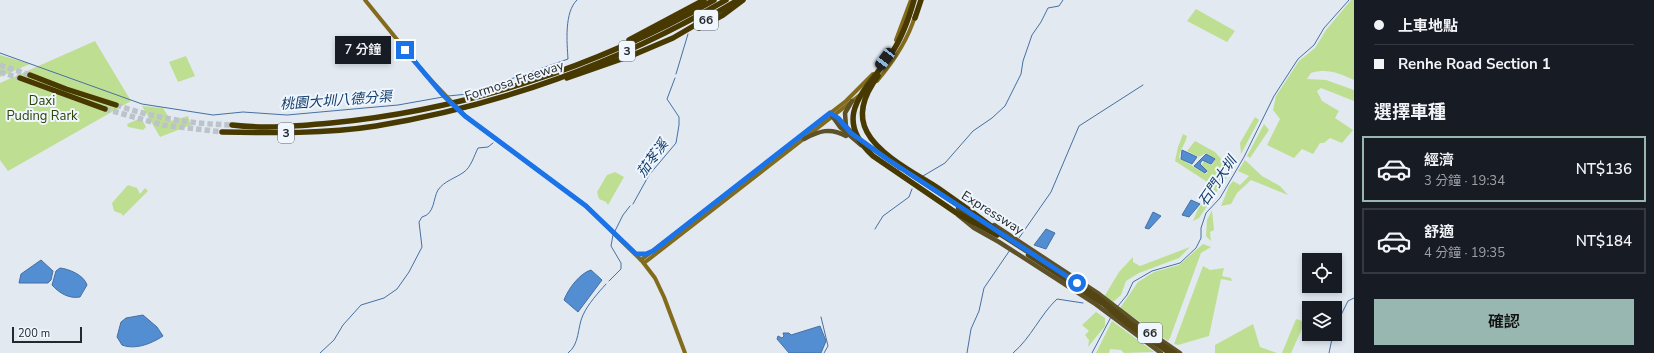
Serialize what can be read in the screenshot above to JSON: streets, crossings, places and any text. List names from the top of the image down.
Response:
{
  "streets": {
    "highway": ["66", "3", "Formosa Freeway"],
    "main road": ["Expressway"]
  },
  "water": ["桃園大圳八德分渠", "茄苳溪", "石門大圳"],
  "parks": ["Daxi Puding Rark"],
  "scale_bar": "200 m",
  "page": {
    "banner": ["上車地點", "Renhe Road Section 1"],
    "bubble": "7 分鐘",
    "heading": "選擇車種",
    "list": [
      {
        "name": "經濟",
        "note": "3 分鐘 · 19:34",
        "value": "NT$136"
      },
      {
        "name": "舒適",
        "note": "4 分鐘 · 19:35",
        "value": "NT$184"
      }
    ],
    "buttons": "確認",
    "scale": "200 m"
  }
}
